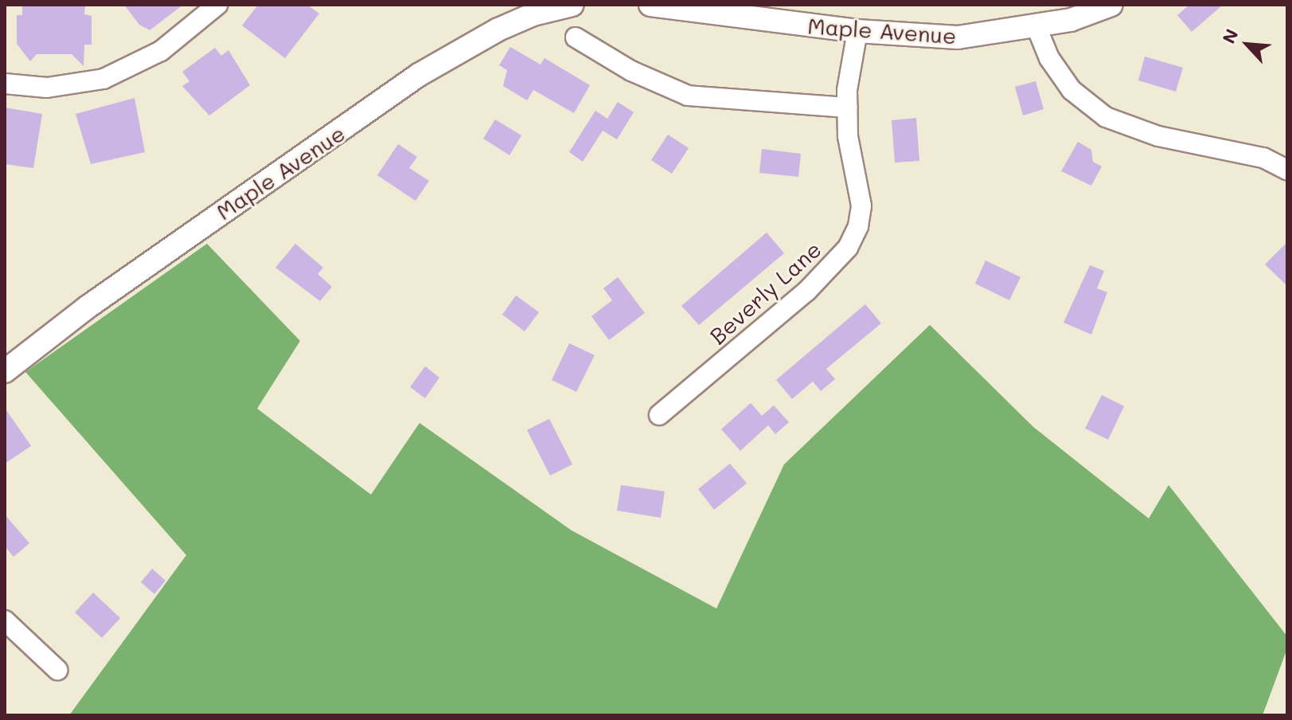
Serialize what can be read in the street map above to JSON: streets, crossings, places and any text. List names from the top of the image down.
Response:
{
  "streets": {
    "street": ["Maple Avenue", "Beverly Lane"]
  },
  "crossings": [
    ["Maple Avenue", "Beverly Lane"]
  ],
  "north": "top left"
}
